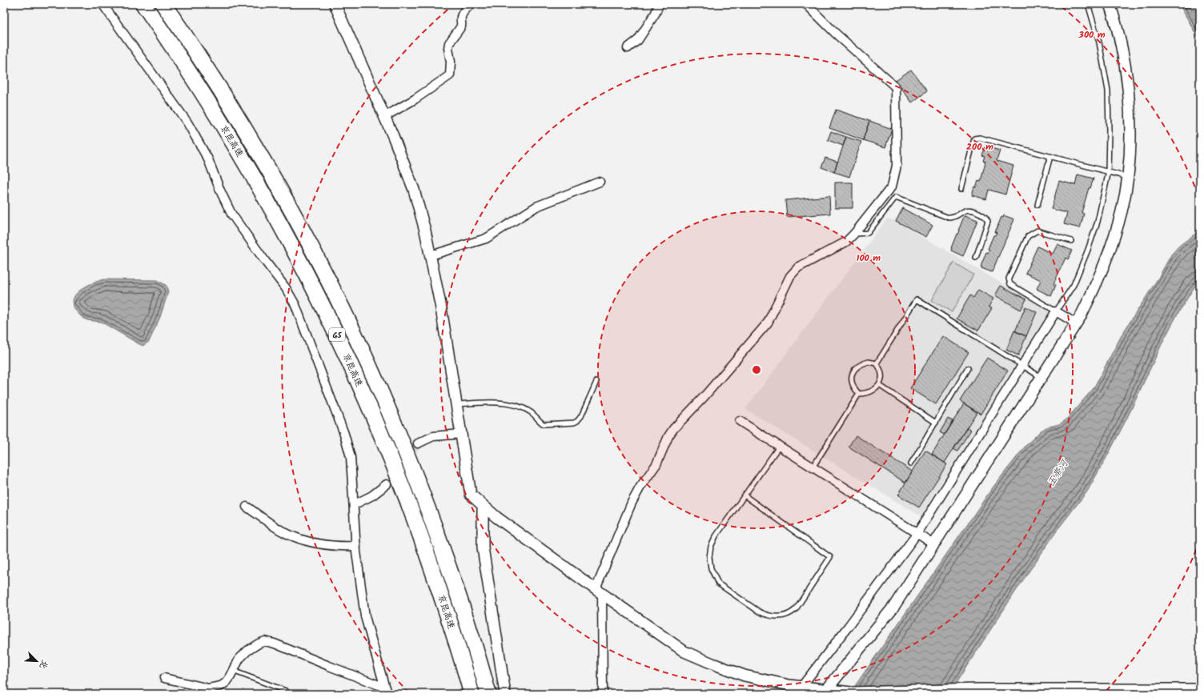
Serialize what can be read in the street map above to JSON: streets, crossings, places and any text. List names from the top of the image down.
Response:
{
  "streets": {
    "highway": ["京昆高速", "G5"]
  },
  "water": ["玉带河"],
  "north": "bottom right",
  "rings": ["300 m", "200 m", "100 m"]
}
